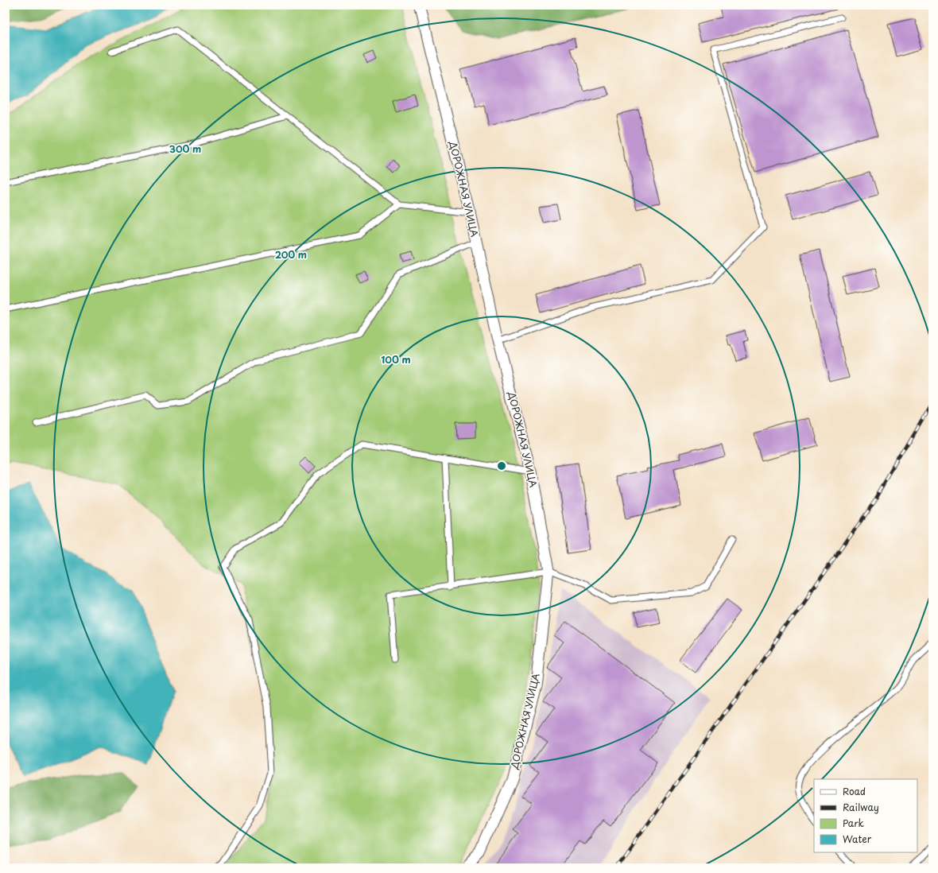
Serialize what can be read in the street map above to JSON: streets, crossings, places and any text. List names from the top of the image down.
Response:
{
  "streets": {
    "street": ["ДОРОЖНАЯ УЛИЦА"]
  },
  "legend": [
    "Road",
    "Railway",
    "Park",
    "Water"
  ],
  "rings": ["300 m", "200 m", "100 m"]
}
